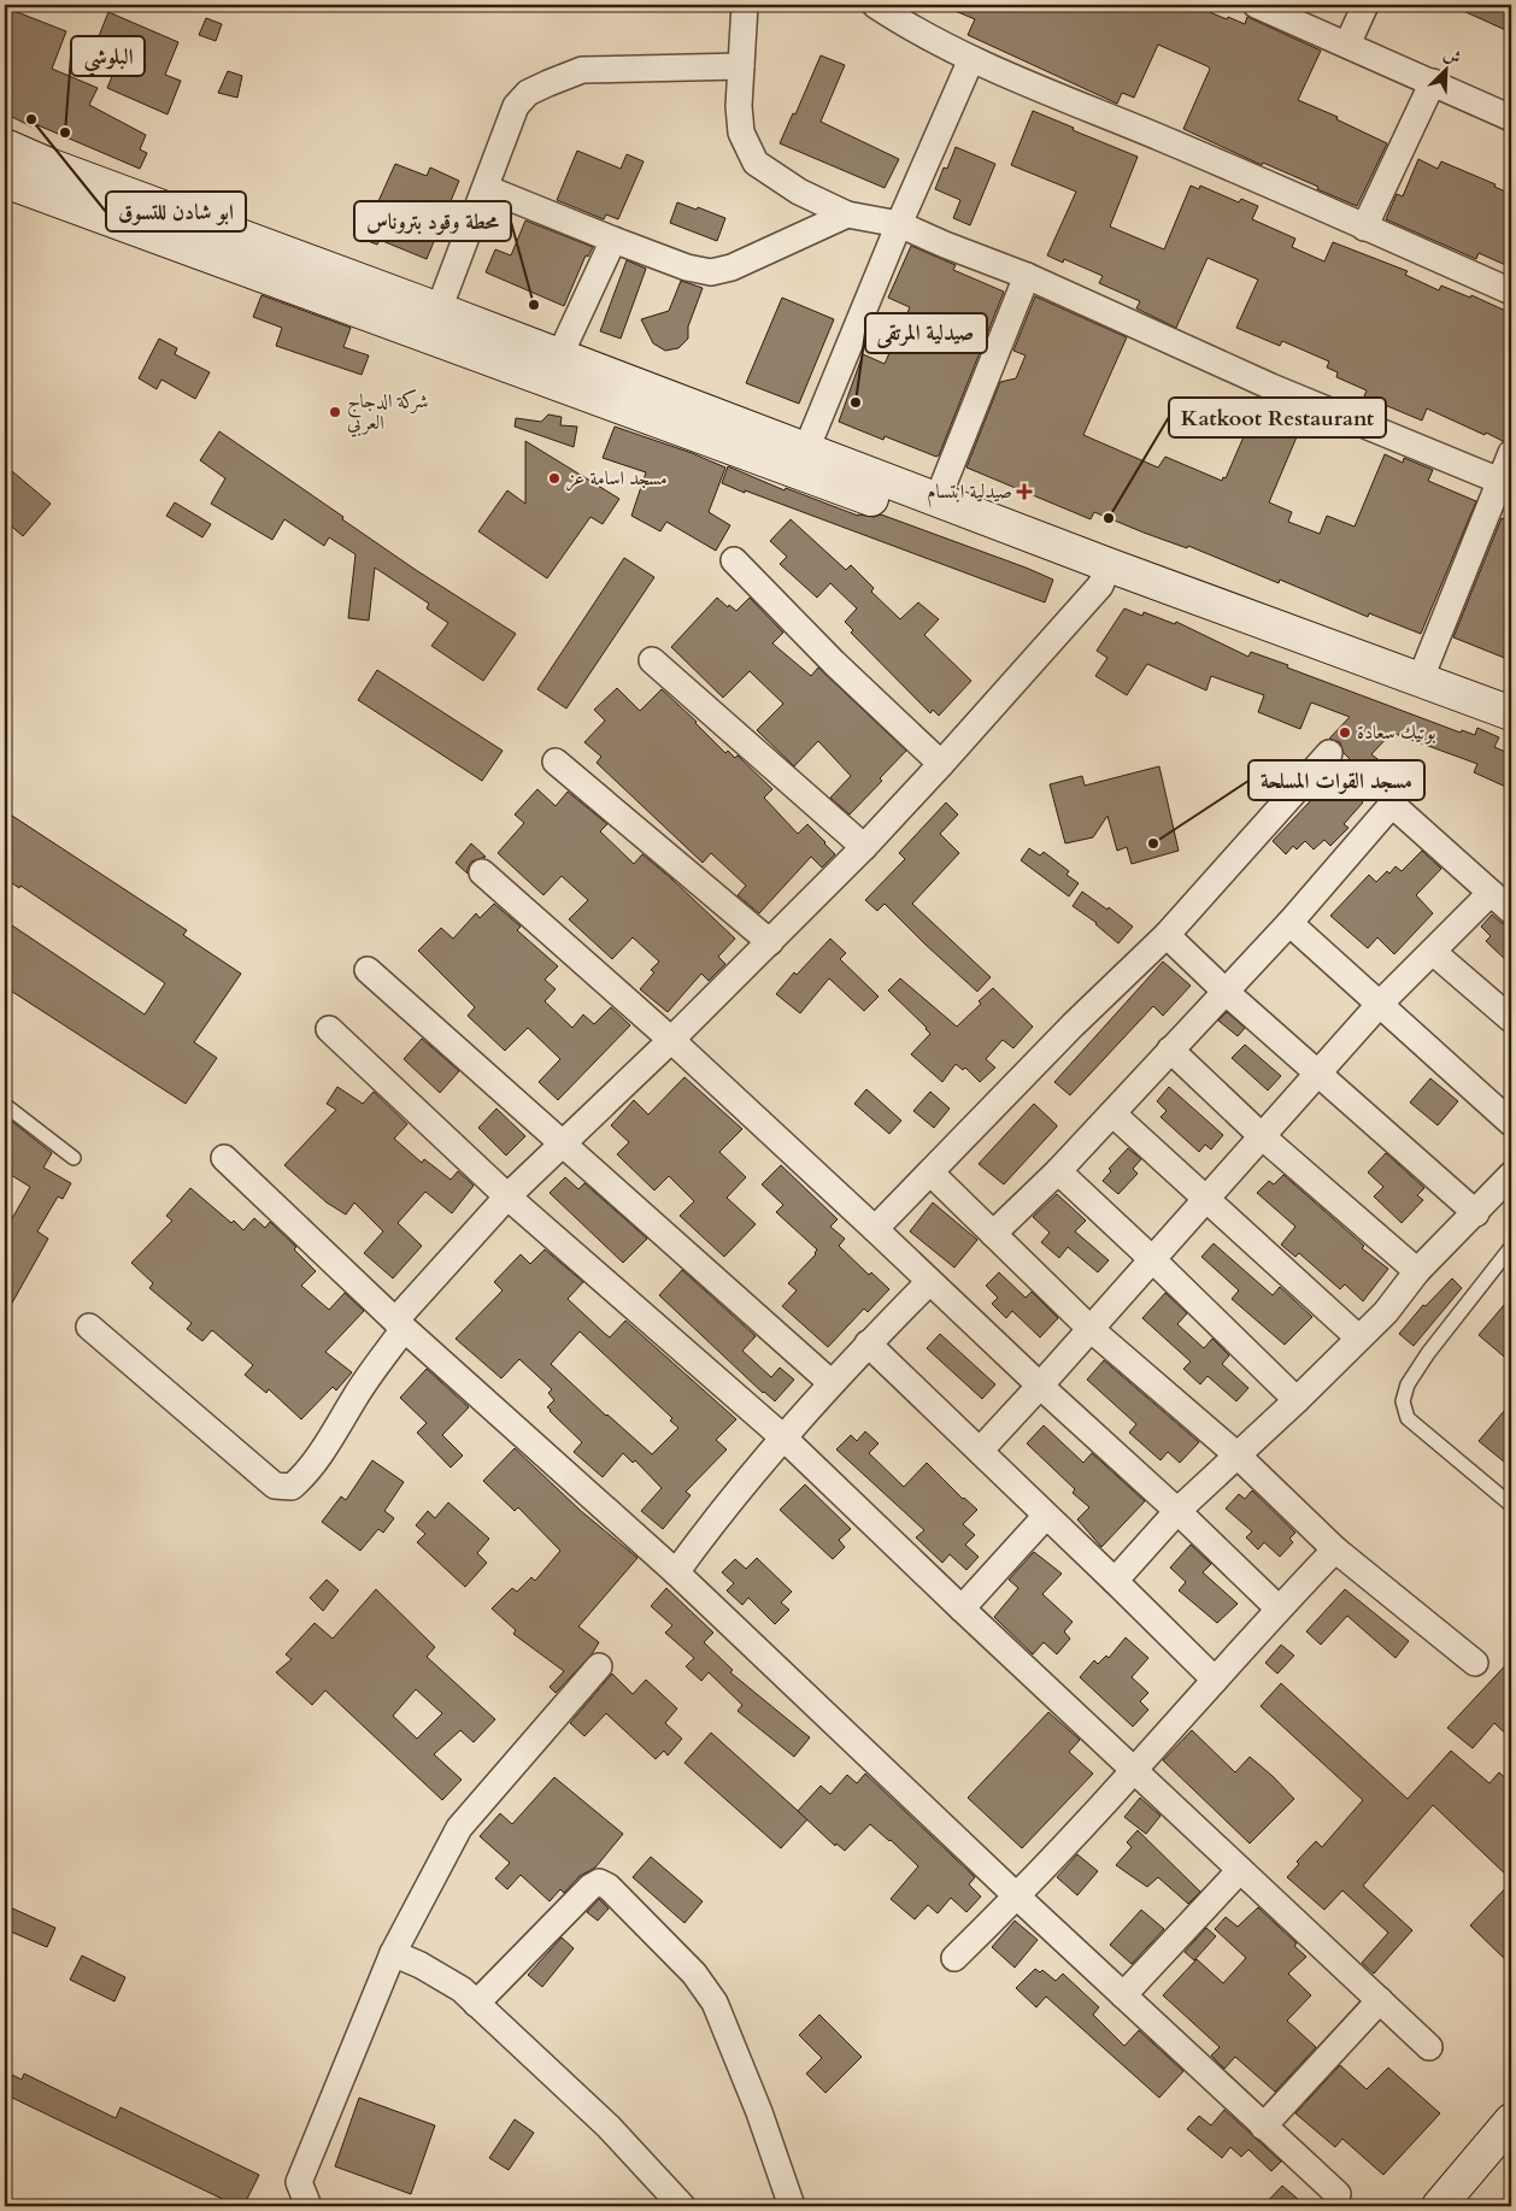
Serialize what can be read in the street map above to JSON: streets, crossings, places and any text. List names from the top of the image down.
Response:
{
  "places": {
    "other": [
      "ابو شادن للتسوق",
      "البلوشي",
      "محطة وقود بتروناس",
      "صيدلية المرتقى",
      "شركة الدجاج العربي",
      "مسجد اسامة عز",
      "Katkoot Restaurant",
      "بوتيك سعادة",
      "مسجد القوات المسلحة"
    ],
    "health": ["صيدلية ابتسام"]
  },
  "north": "top right"
}
